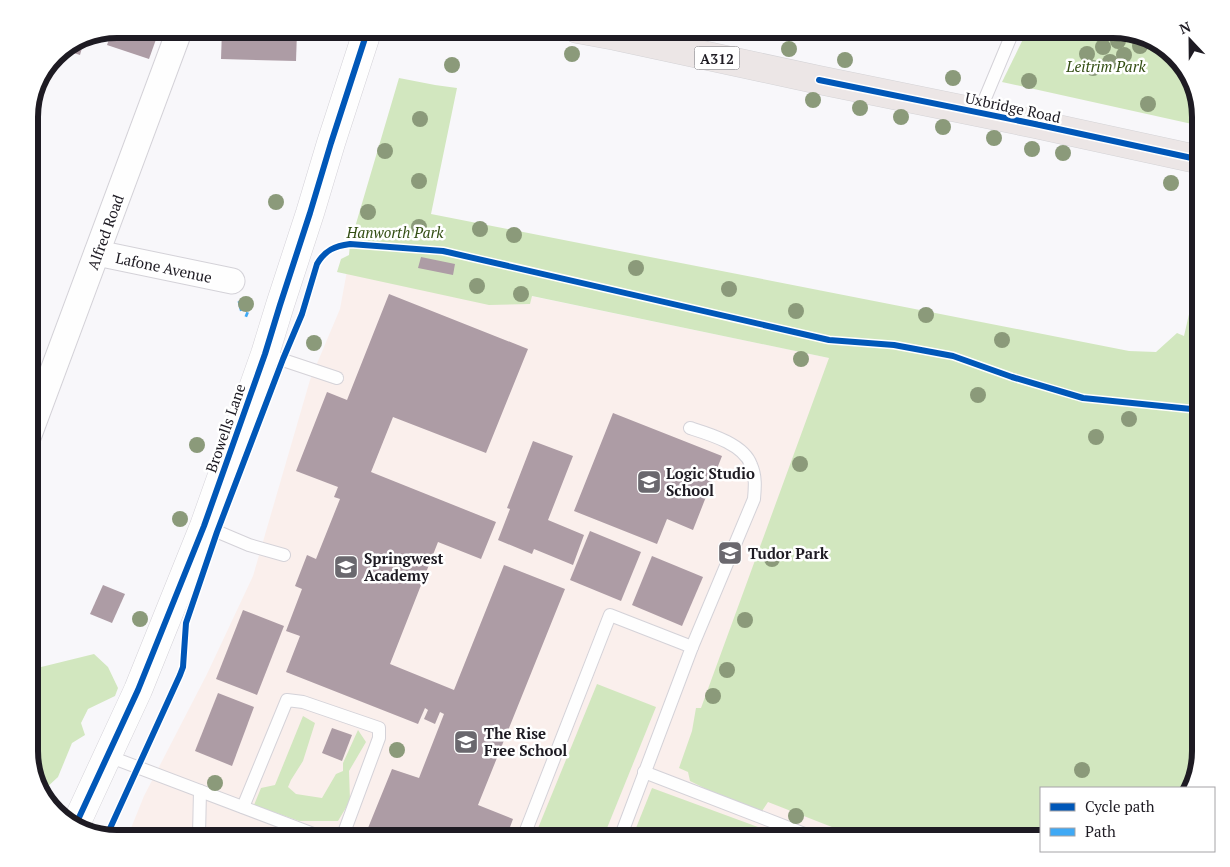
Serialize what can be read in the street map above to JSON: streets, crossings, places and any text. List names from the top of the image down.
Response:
{
  "streets": {
    "main road": ["A312", "Uxbridge Road"],
    "street": ["Alfred Road", "Lafone Avenue", "Browells Lane"]
  },
  "crossings": [
    ["Alfred Road", "Lafone Avenue"]
  ],
  "parks": ["Leitrim Park", "Hanworth Park"],
  "places": {
    "school or university": [
      "Logic Studio School",
      "Tudor Park",
      "Springwest Academy",
      "The Rise Free School"
    ]
  },
  "legend": ["Cycle path", "Path"],
  "north": "top"
}
